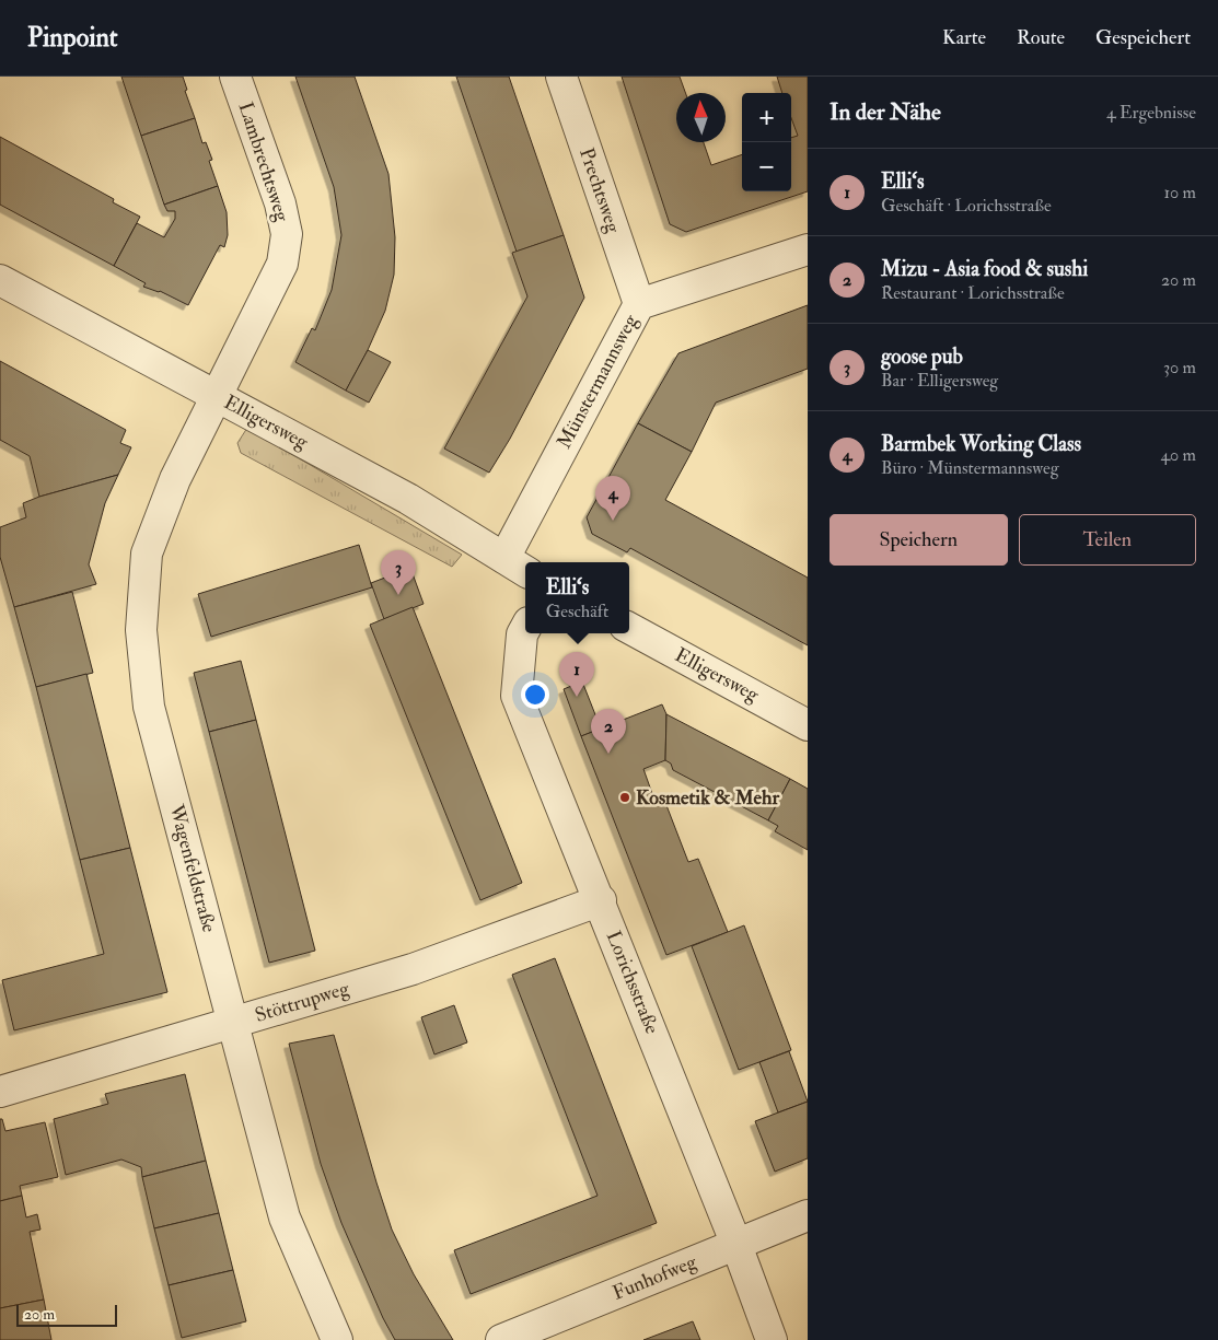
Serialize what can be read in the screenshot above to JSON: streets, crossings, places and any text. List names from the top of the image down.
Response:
{
  "streets": {
    "street": [
      "Lambrechtsweg",
      "Prechtsweg",
      "Münstermannsweg",
      "Elligersweg",
      "Wagenfeldstraße",
      "Lorichsstraße",
      "Stöttrupweg",
      "Funhofweg"
    ]
  },
  "crossings": [
    ["Lambrechtsweg", "Elligersweg"],
    ["Lambrechtsweg", "Wagenfeldstraße"],
    ["Prechtsweg", "Münstermannsweg"],
    ["Münstermannsweg", "Elligersweg"],
    ["Elligersweg", "Wagenfeldstraße"],
    ["Wagenfeldstraße", "Stöttrupweg"],
    ["Lorichsstraße", "Stöttrupweg"],
    ["Lorichsstraße", "Funhofweg"]
  ],
  "places": ["Kosmetik & Mehr"],
  "scale_bar": "20 m",
  "north": "top",
  "page": {
    "header": "Pinpoint",
    "nav": ["Karte", "Route", "Gespeichert"],
    "heading": ["In der Nähe", "4 Ergebnisse"],
    "map_buttons": ["+", "−"],
    "list": [
      {
        "mark": "1",
        "name": "Elli‘s",
        "note": "Geschäft · Lorichsstraße",
        "value": "10 m"
      },
      {
        "mark": "2",
        "name": "Mizu - Asia food & sushi",
        "note": "Restaurant · Lorichsstraße",
        "value": "20 m"
      },
      {
        "mark": "3",
        "name": "goose pub",
        "note": "Bar · Elligersweg",
        "value": "30 m"
      },
      {
        "mark": "4",
        "name": "Barmbek Working Class",
        "note": "Büro · Münstermannsweg",
        "value": "40 m"
      }
    ],
    "pins": [
      "4",
      "3",
      "1",
      "2"
    ],
    "buttons": ["Speichern", "Teilen"],
    "popup": ["Elli‘s", "Geschäft"],
    "scale": "20 m"
  }
}
